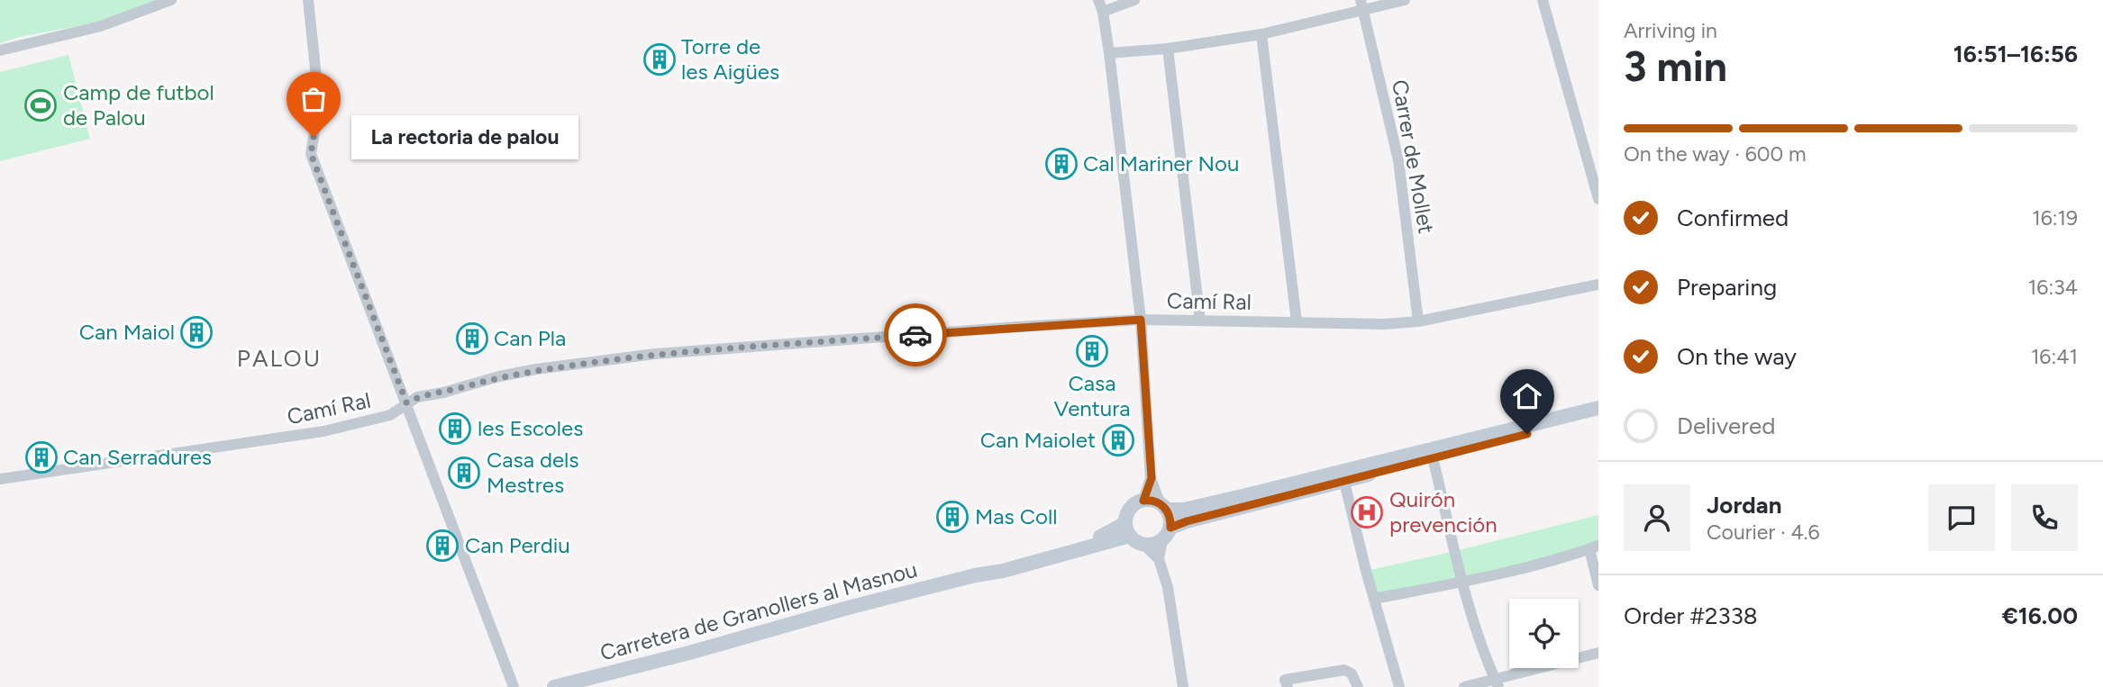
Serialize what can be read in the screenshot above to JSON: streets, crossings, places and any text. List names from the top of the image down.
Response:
{
  "streets": {
    "main road": ["Carretera de Granollers al Masnou"],
    "street": ["Carrer de Mollet", "Camí Ral"]
  },
  "crossings": [
    ["Carrer de Mollet", "Camí Ral"]
  ],
  "districts": ["PALOU"],
  "places": {
    "building": [
      "Torre de les Aigües",
      "Cal Mariner Nou",
      "Can Maiol",
      "Can Pla",
      "Casa Ventura",
      "les Escoles",
      "Can Maiolet",
      "Can Serradures",
      "Casa dels Mestres",
      "Mas Coll",
      "Can Perdiu"
    ],
    "sports": ["Camp de futbol de Palou"],
    "other": ["La rectoria de palou"],
    "hospital": ["Quirón prevención"]
  },
  "page": {
    "heading": ["3 min", "Arriving in", "16:51–16:56"],
    "panel": [
      "Jordan",
      "Courier · 4.6",
      "Order #2338",
      "€16.00"
    ],
    "bar": "On the way · 600 m",
    "bubble": "La rectoria de palou",
    "list": [
      ["Confirmed", "16:19"],
      ["Preparing", "16:34"],
      ["On the way", "16:41"],
      "Delivered"
    ]
  }
}
